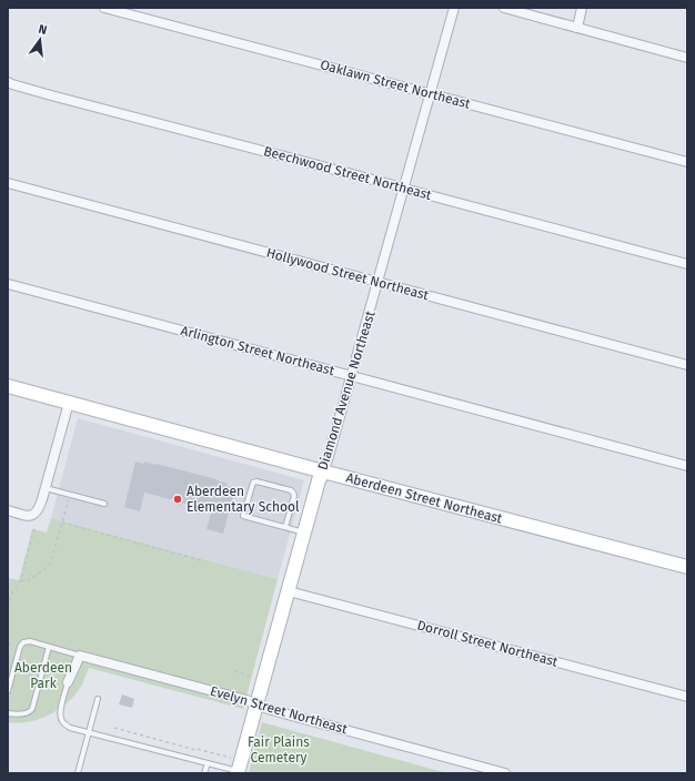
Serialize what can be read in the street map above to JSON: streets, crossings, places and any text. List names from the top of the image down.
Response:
{
  "streets": {
    "street": [
      "Oaklawn Street Northeast",
      "Beechwood Street Northeast",
      "Hollywood Street Northeast",
      "Arlington Street Northeast",
      "Diamond Avenue Northeast",
      "Aberdeen Street Northeast",
      "Dorroll Street Northeast",
      "Evelyn Street Northeast"
    ]
  },
  "crossings": [
    ["Oaklawn Street Northeast", "Diamond Avenue Northeast"],
    ["Beechwood Street Northeast", "Diamond Avenue Northeast"],
    ["Hollywood Street Northeast", "Diamond Avenue Northeast"],
    ["Arlington Street Northeast", "Diamond Avenue Northeast"],
    ["Diamond Avenue Northeast", "Aberdeen Street Northeast"],
    ["Diamond Avenue Northeast", "Dorroll Street Northeast"],
    ["Diamond Avenue Northeast", "Evelyn Street Northeast"]
  ],
  "parks": ["Aberdeen Park", "Fair Plains Cemetery"],
  "places": ["Aberdeen Elementary School"],
  "north": "top"
}
